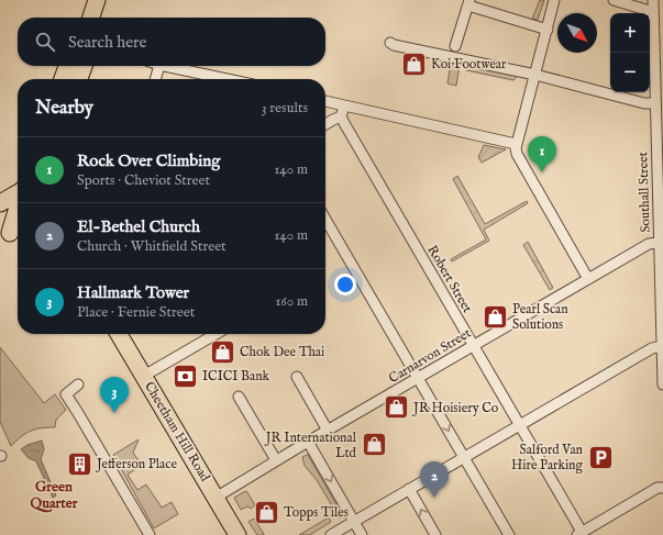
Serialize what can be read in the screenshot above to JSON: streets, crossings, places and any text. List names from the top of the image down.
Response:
{
  "streets": {
    "highway": ["Cheetham Hill Road"],
    "street": ["Southall Street", "Robert Street", "Carnarvon Street"]
  },
  "crossings": [
    ["Southall Street", "Carnarvon Street"],
    ["Robert Street", "Carnarvon Street"],
    ["Carnarvon Street", "Cheetham Hill Road"]
  ],
  "districts": ["Green Quarter"],
  "places": {
    "shop": [
      "Koi Footwear",
      "Pearl Scan Solutions",
      "Chok Dee Thai",
      "JR Hoisiery Co",
      "JR International Ltd",
      "Topps Tiles"
    ],
    "bank": ["ICICI Bank"],
    "parking": ["Salford Van Hire Parking"],
    "building": ["Jefferson Place"]
  },
  "north": "bottom right",
  "page": {
    "map_buttons": ["+", "−"],
    "search": "Search here",
    "heading": ["Nearby", "3 results"],
    "pins": ["1", "3", "2"],
    "list": [
      {
        "mark": "1",
        "name": "Rock Over Climbing",
        "note": "Sports · Cheviot Street",
        "value": "140 m"
      },
      {
        "mark": "2",
        "name": "El-Bethel Church",
        "note": "Church · Whitfield Street",
        "value": "140 m"
      },
      {
        "mark": "3",
        "name": "Hallmark Tower",
        "note": "Place · Fernie Street",
        "value": "160 m"
      }
    ]
  }
}
